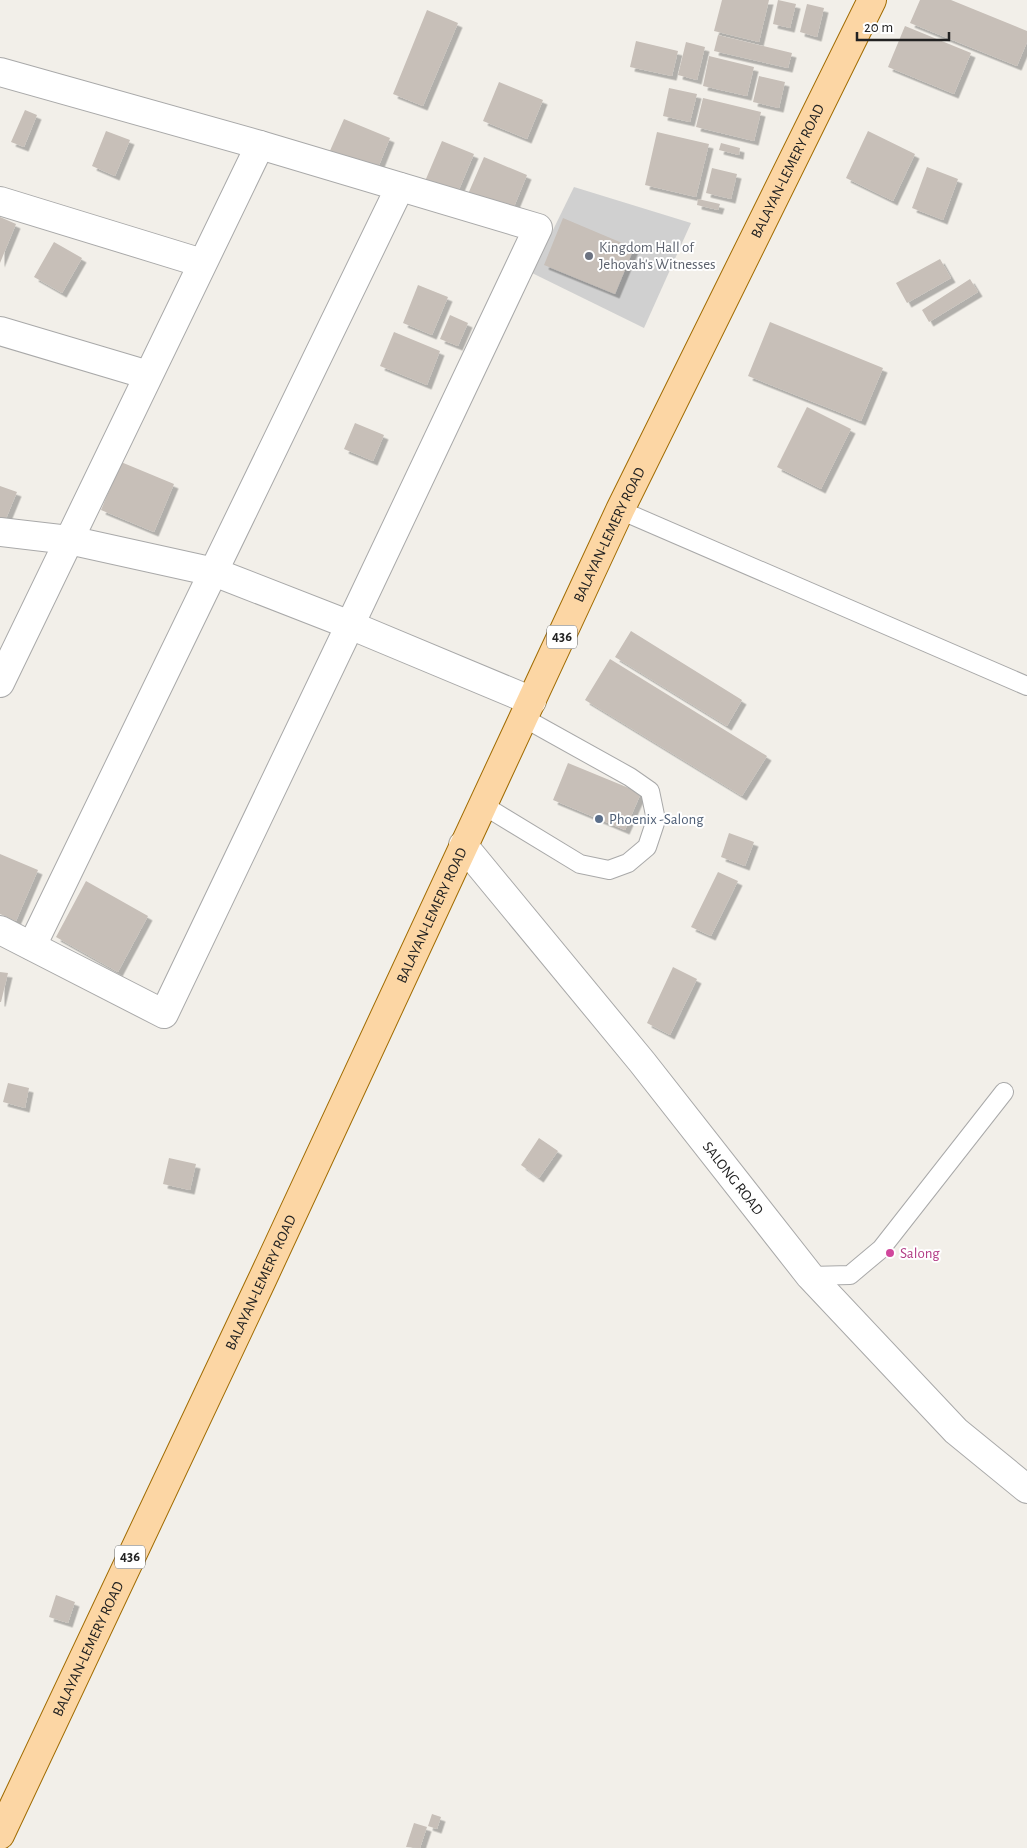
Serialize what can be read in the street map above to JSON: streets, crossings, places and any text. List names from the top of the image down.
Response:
{
  "streets": {
    "main road": ["BALAYAN-LEMERY ROAD", "436"],
    "street": ["SALONG ROAD"]
  },
  "crossings": [
    ["BALAYAN-LEMERY ROAD", "SALONG ROAD"]
  ],
  "places": ["Kingdom Hall of Jehovah's Witnesses", "Phoenix -Salong", "Salong"],
  "scale_bar": "20 m"
}
